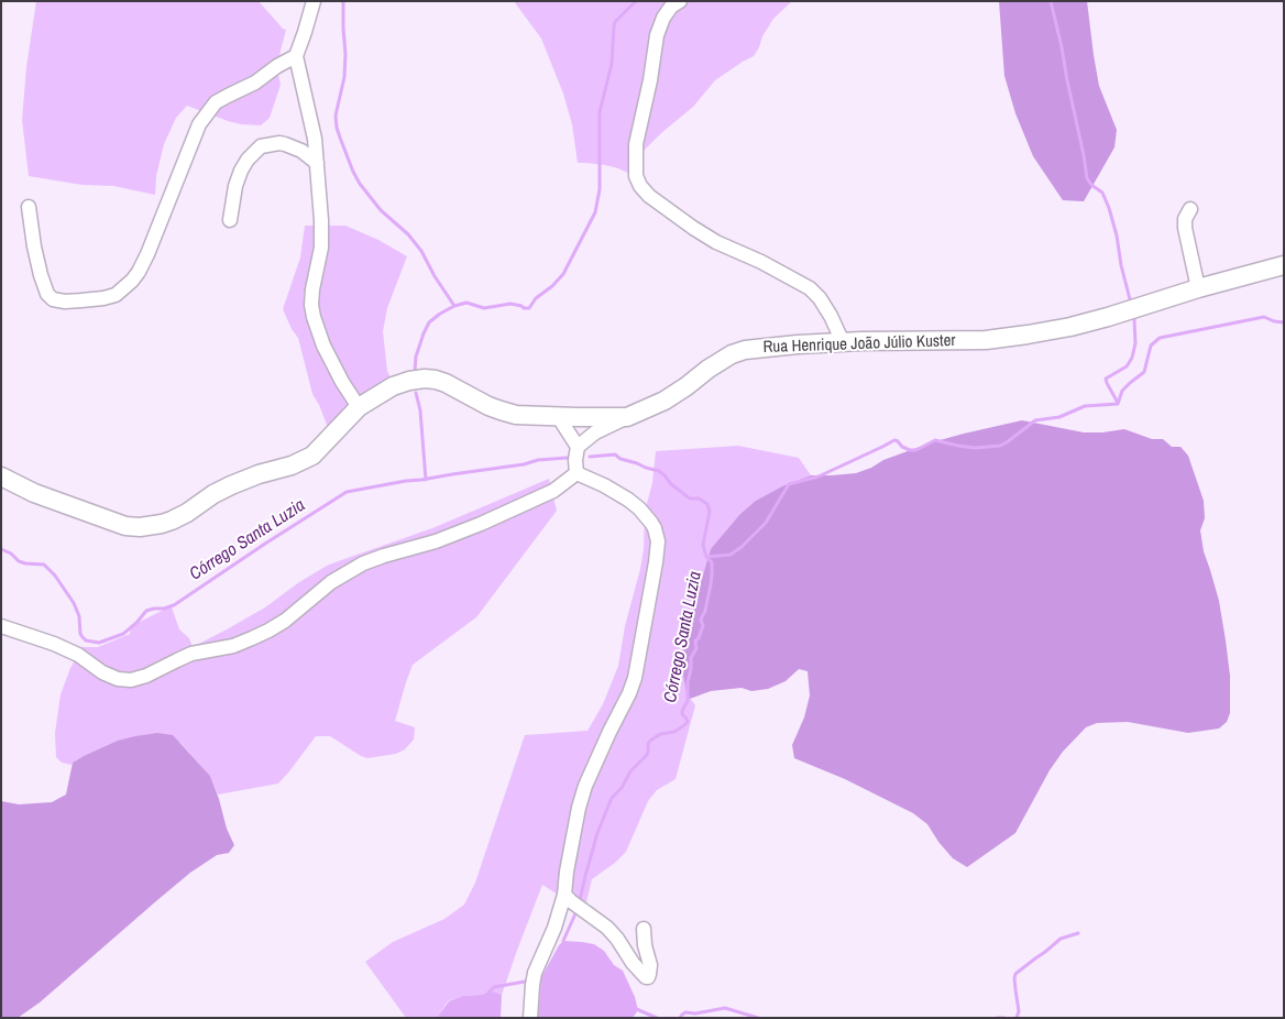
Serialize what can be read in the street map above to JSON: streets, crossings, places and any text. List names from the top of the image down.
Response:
{
  "streets": {
    "street": ["Rua Henrique João Júlio Kuster"]
  },
  "water": ["Córrego Santa Luzia"]
}
